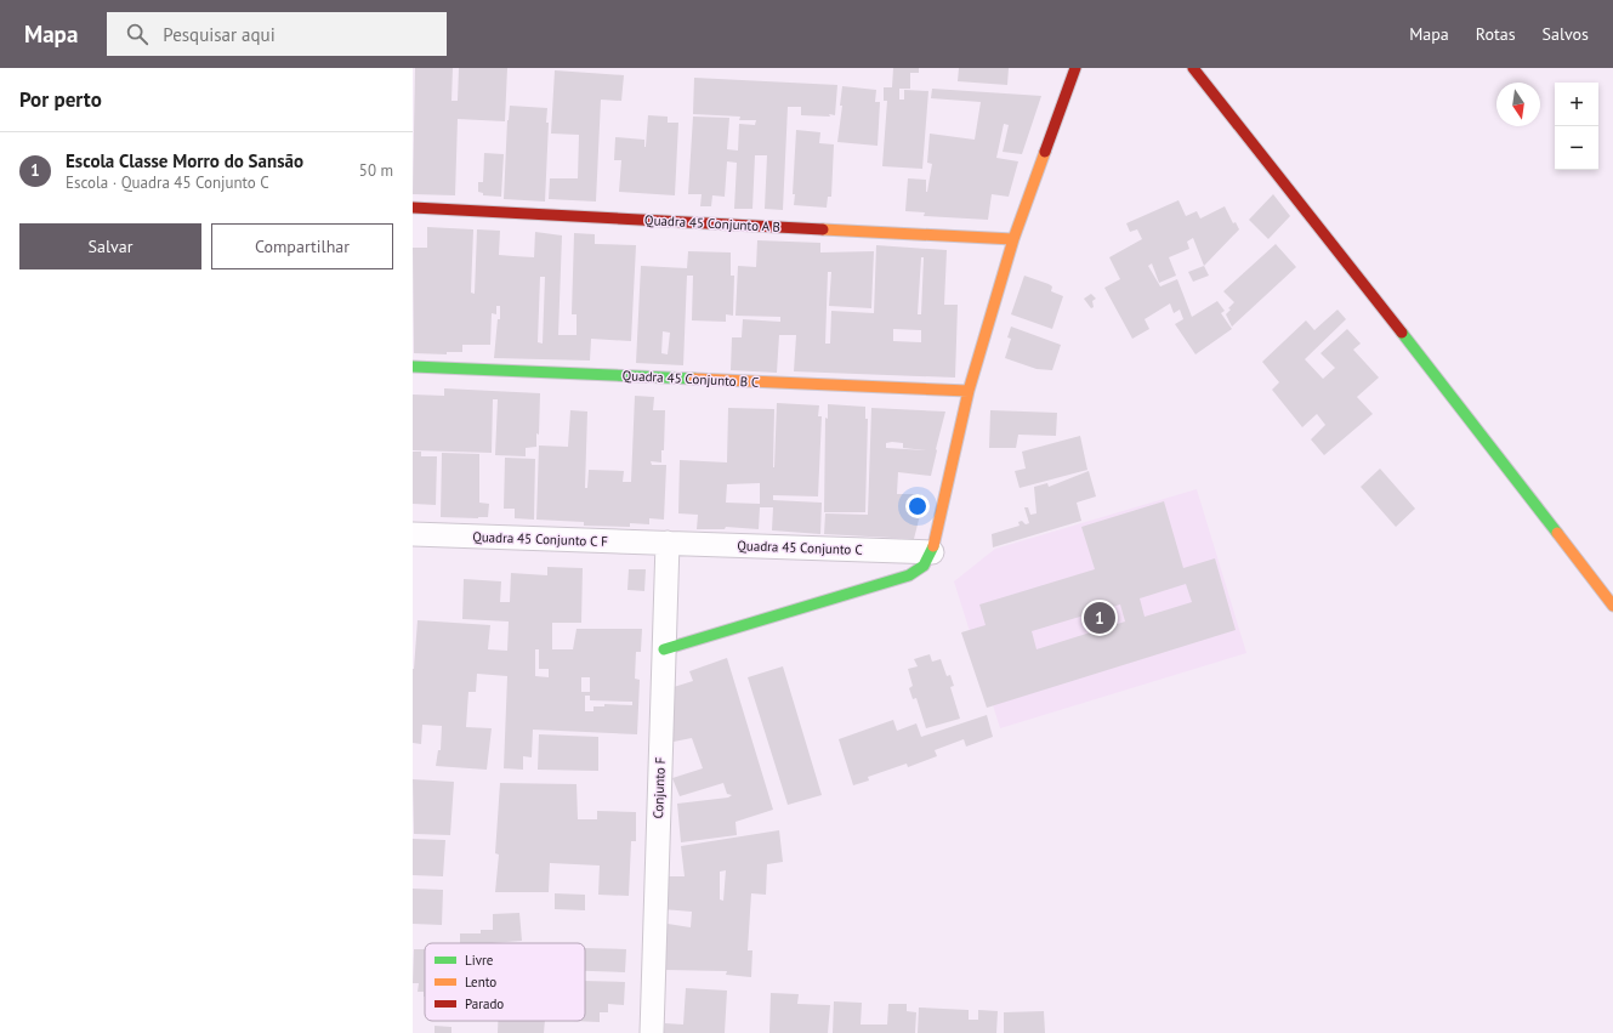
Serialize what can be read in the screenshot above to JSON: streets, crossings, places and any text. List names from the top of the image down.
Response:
{
  "streets": {
    "street": [
      "Quadra 45 Conjunto A B",
      "Quadra 45 Conjunto B C",
      "Quadra 45 Conjunto C F",
      "Quadra 45 Conjunto C",
      "Conjunto F"
    ]
  },
  "crossings": [
    ["Quadra 45 Conjunto C F", "Quadra 45 Conjunto C"],
    ["Quadra 45 Conjunto C F", "Conjunto F"],
    ["Quadra 45 Conjunto C", "Conjunto F"]
  ],
  "legend": ["Livre", "Lento", "Parado"],
  "north": "bottom",
  "page": {
    "header": "Mapa",
    "search": "Pesquisar aqui",
    "nav": ["Mapa", "Rotas", "Salvos"],
    "heading": "Por perto",
    "map_buttons": ["+", "−"],
    "list": [
      {
        "mark": "1",
        "name": "Escola Classe Morro do Sansão",
        "note": "Escola · Quadra 45 Conjunto C",
        "value": "50 m"
      }
    ],
    "buttons": ["Salvar", "Compartilhar"],
    "pins": "1"
  }
}
